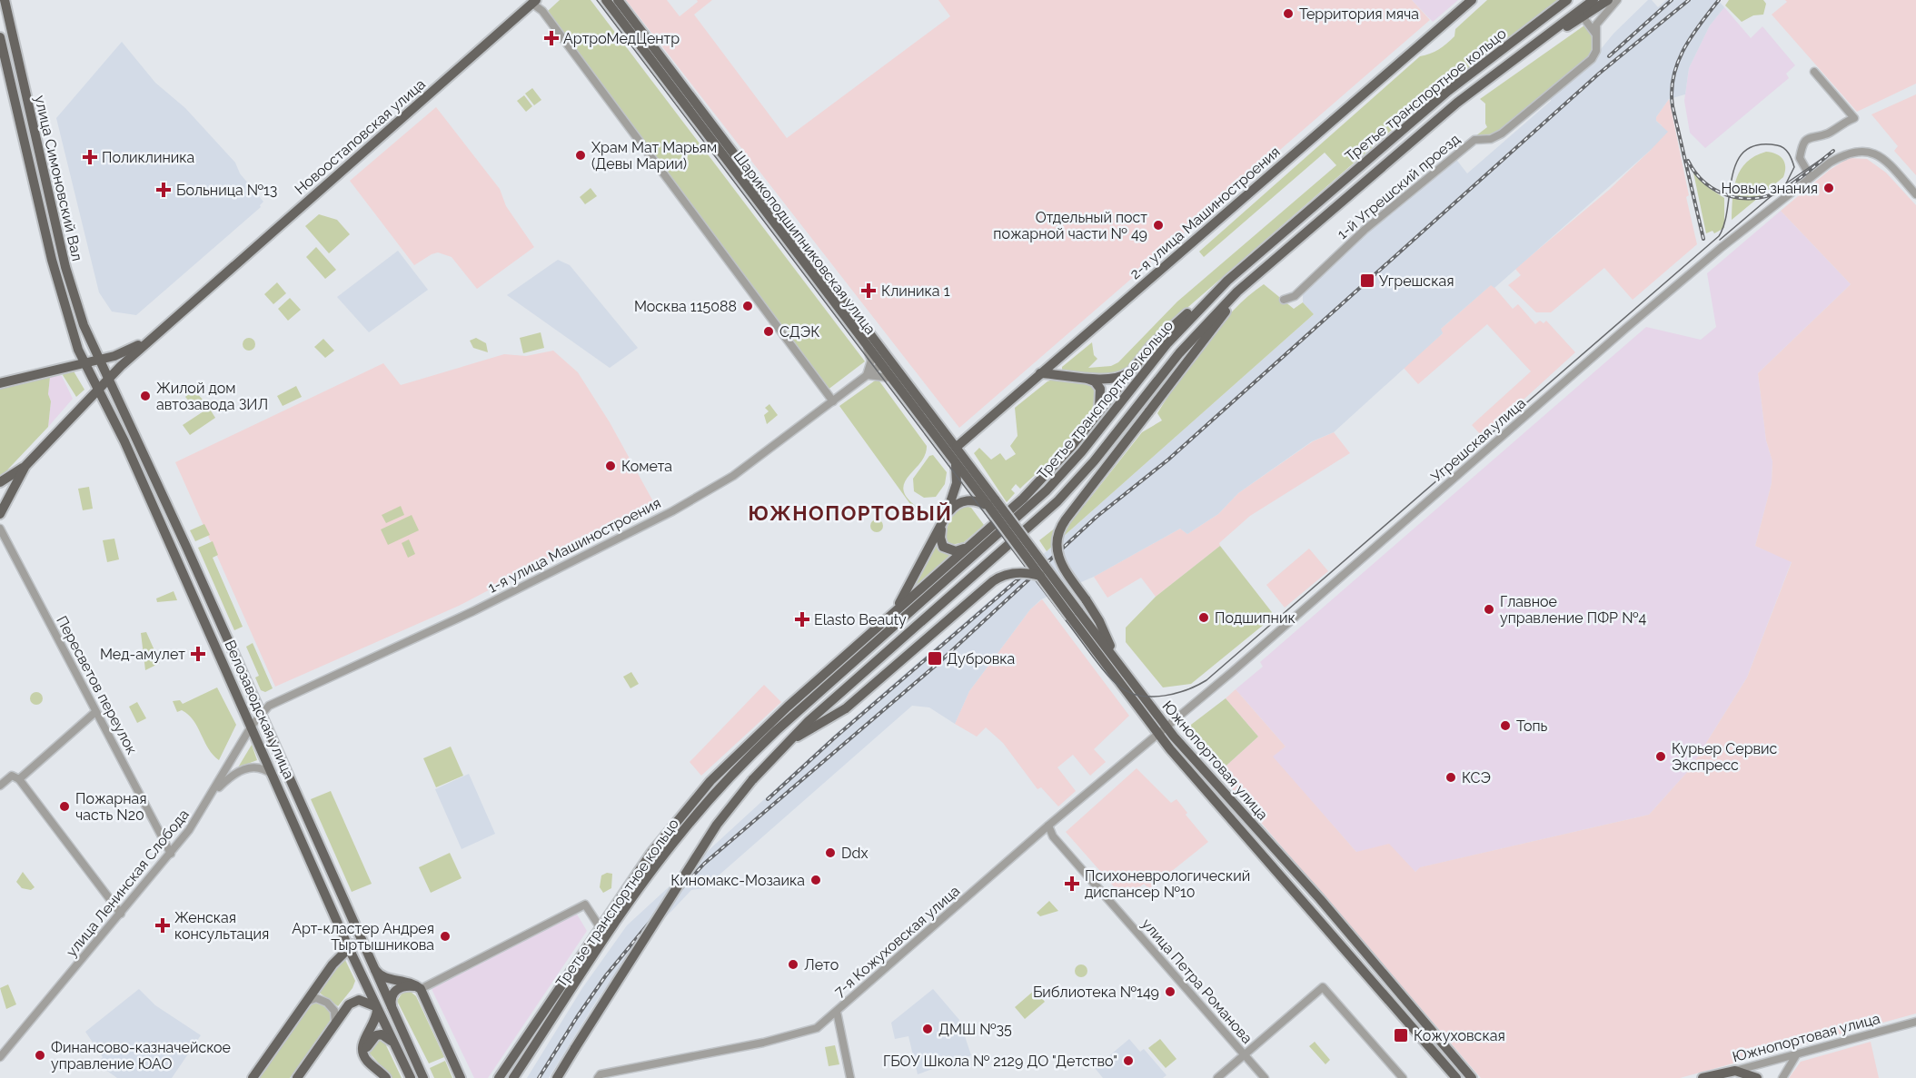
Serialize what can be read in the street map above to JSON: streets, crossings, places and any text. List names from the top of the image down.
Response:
{
  "streets": {
    "main road": [
      "Третье транспортное кольцо",
      "Новоостаповская улица",
      "улица Симоновский Вал",
      "2-я улица Машиностроения",
      "Шарикоподшипниковская улица",
      "Велозаводская улица",
      "Южнопортовая улица"
    ],
    "street": [
      "1-й Угрешский проезд",
      "Угрешская улица",
      "1-я улица Машиностроения",
      "Пересветов переулок",
      "улица Ленинская Слобода",
      "7-я Кожуховская улица",
      "улица Петра Романова"
    ]
  },
  "crossings": [
    ["Новоостаповская улица", "улица Симоновский Вал"],
    ["Новоостаповская улица", "Велозаводская улица"],
    ["улица Симоновский Вал", "Велозаводская улица"],
    ["2-я улица Машиностроения", "Шарикоподшипниковская улица"],
    ["2-я улица Машиностроения", "Южнопортовая улица"],
    ["Шарикоподшипниковская улица", "1-я улица Машиностроения"],
    ["Шарикоподшипниковская улица", "Южнопортовая улица"],
    ["Угрешская улица", "Южнопортовая улица"],
    ["Угрешская улица", "7-я Кожуховская улица"],
    ["1-я улица Машиностроения", "Велозаводская улица"],
    ["1-я улица Машиностроения", "улица Ленинская Слобода"],
    ["Пересветов переулок", "улица Ленинская Слобода"],
    ["Велозаводская улица", "улица Ленинская Слобода"],
    ["Южнопортовая улица", "7-я Кожуховская улица"],
    ["7-я Кожуховская улица", "улица Петра Романова"]
  ],
  "districts": ["ЮЖНОПОРТОВЫЙ"],
  "places": {
    "other": [
      "Территория мяча",
      "Храм Мат Марьям (Девы Марии)",
      "Новые знания",
      "Отдельный пост пожарной части № 49",
      "Москва 115088",
      "СДЭК",
      "Жилой дом автозавода ЗИЛ",
      "Комета",
      "Главное управление ПФР №4",
      "Подшипник",
      "Топь",
      "Курьер Сервис Экспресс",
      "КСЭ",
      "Пожарная часть N20",
      "Ddx",
      "Киномакс-Мозаика",
      "Арт-кластер Андрея Тыртышникова",
      "Лето",
      "Библиотека №149",
      "ДМШ №35",
      "Финансово-казначейское управление ЮАО",
      "ГБОУ Школа № 2129 ДО \"Детство\""
    ],
    "health": [
      "АртроМедЦентр",
      "Поликлиника",
      "Больница №13",
      "Клиника 1",
      "Elasto Beauty",
      "Мед-амулет",
      "Психоневрологический диспансер №10",
      "Женская консультация"
    ],
    "transit": ["Угрешская", "Дубровка", "Кожуховская"]
  }
}
